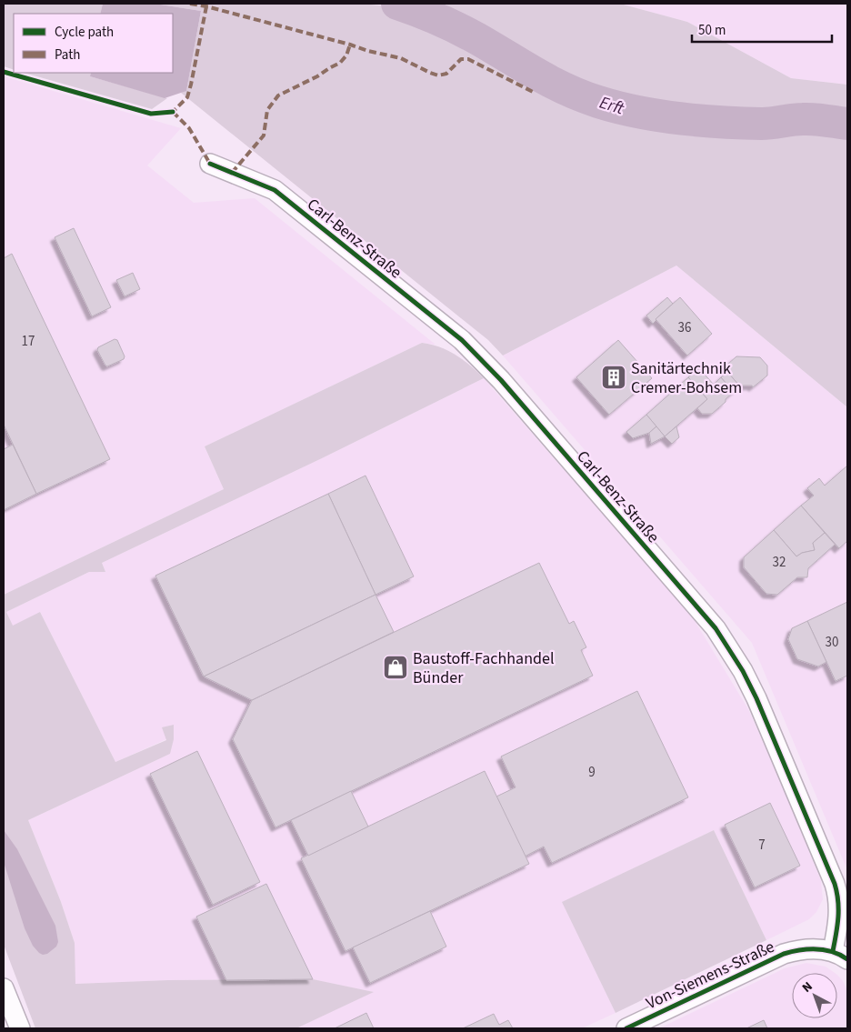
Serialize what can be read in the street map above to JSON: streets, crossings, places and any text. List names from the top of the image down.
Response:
{
  "streets": {
    "street": ["Carl-Benz-Straße", "Von-Siemens-Straße"]
  },
  "crossings": [
    ["Carl-Benz-Straße", "Von-Siemens-Straße"]
  ],
  "water": ["Erft"],
  "places": {
    "building": ["Sanitärtechnik Cremer-Bohsem"],
    "shop": ["Baustoff-Fachhandel Bünder"]
  },
  "house_numbers": [
    "36",
    "17",
    "32",
    "30",
    "9",
    "7"
  ],
  "legend": ["Cycle path", "Path"],
  "scale_bar": "50 m",
  "north": "top left"
}
